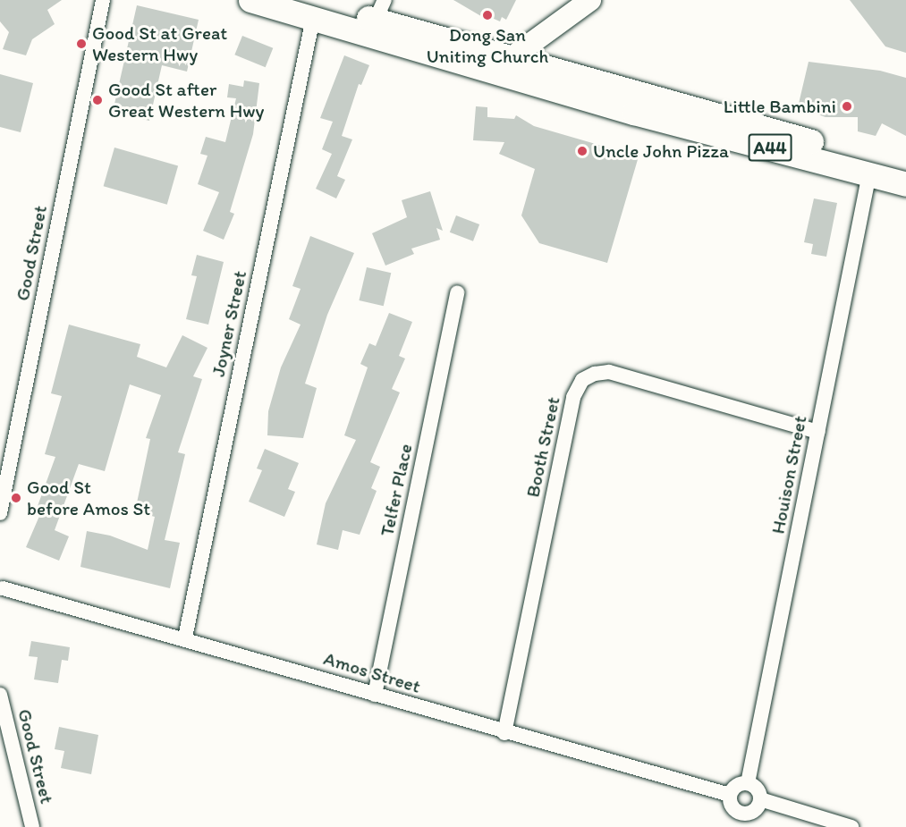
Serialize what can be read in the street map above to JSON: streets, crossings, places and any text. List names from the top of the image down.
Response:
{
  "streets": {
    "highway": ["A44"],
    "street": [
      "Good Street",
      "Joyner Street",
      "Booth Street",
      "Houison Street",
      "Telfer Place",
      "Amos Street"
    ]
  },
  "crossings": [
    ["A44", "Joyner Street"],
    ["A44", "Houison Street"],
    ["Joyner Street", "Amos Street"],
    ["Booth Street", "Houison Street"],
    ["Booth Street", "Amos Street"],
    ["Houison Street", "Amos Street"],
    ["Telfer Place", "Amos Street"]
  ],
  "places": [
    "Dong San Uniting Church",
    "Good St at Great Western Hwy",
    "Good St after Great Western Hwy",
    "Little Bambini",
    "Uncle John Pizza",
    "Good St before Amos St"
  ]
}
